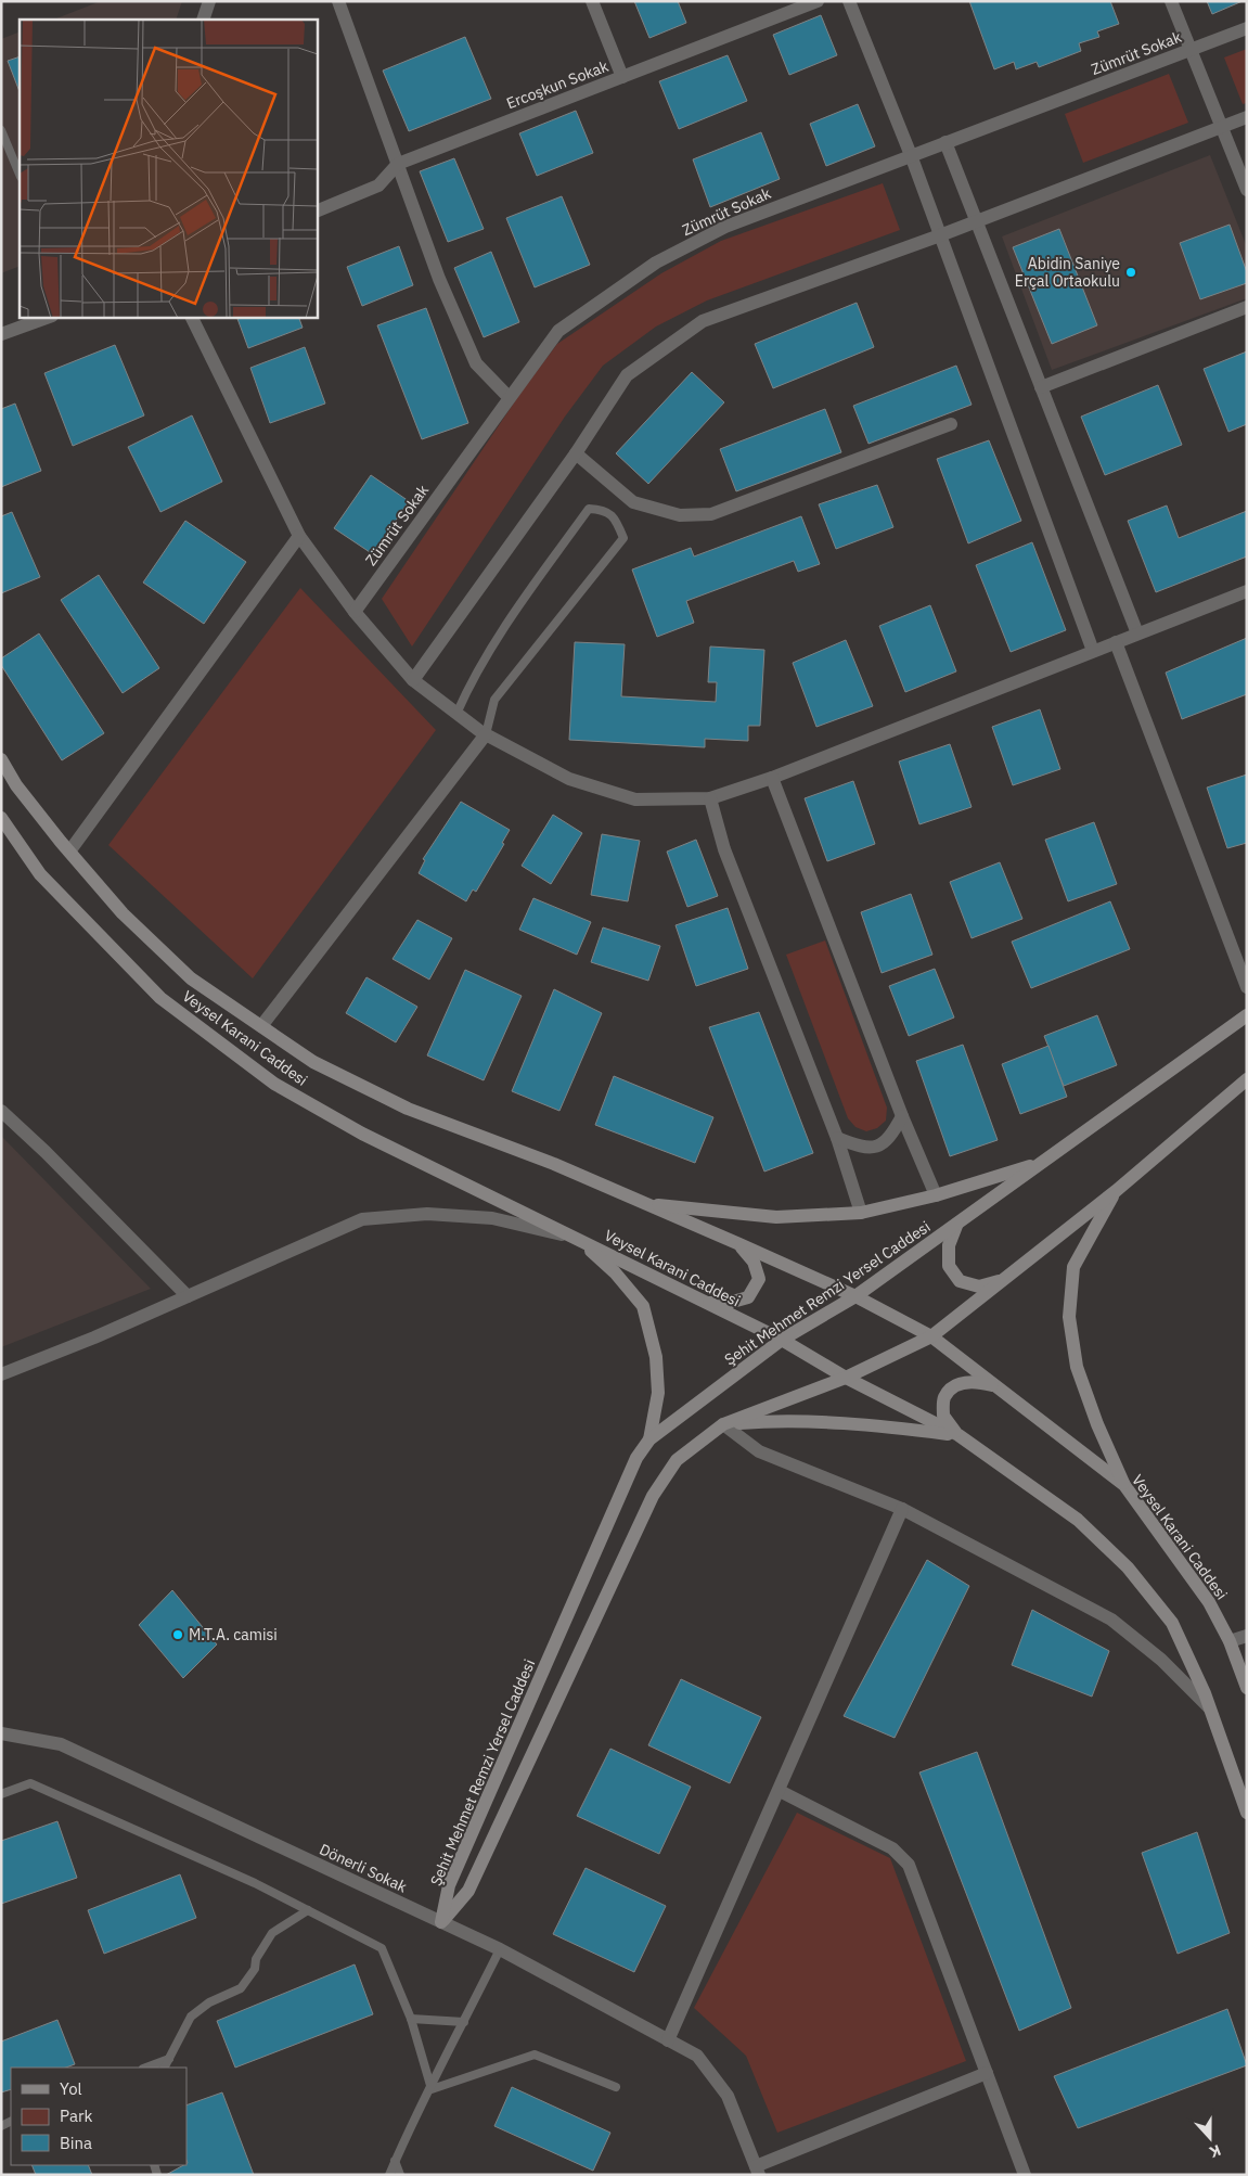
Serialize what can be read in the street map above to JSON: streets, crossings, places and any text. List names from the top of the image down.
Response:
{
  "streets": {
    "main road": ["Veysel Karani Caddesi", "Şehit Mehmet Remzi Yersel Caddesi"],
    "street": ["Zümrüt Sokak", "Ercoşkun Sokak", "Dönerli Sokak"]
  },
  "crossings": [
    ["Veysel Karani Caddesi", "Şehit Mehmet Remzi Yersel Caddesi"],
    ["Şehit Mehmet Remzi Yersel Caddesi", "Dönerli Sokak"]
  ],
  "places": ["Abidin Saniye Erçal Ortaokulu", "M.T.A. camisi"],
  "legend": ["Yol", "Park", "Bina"],
  "north": "bottom"
}
